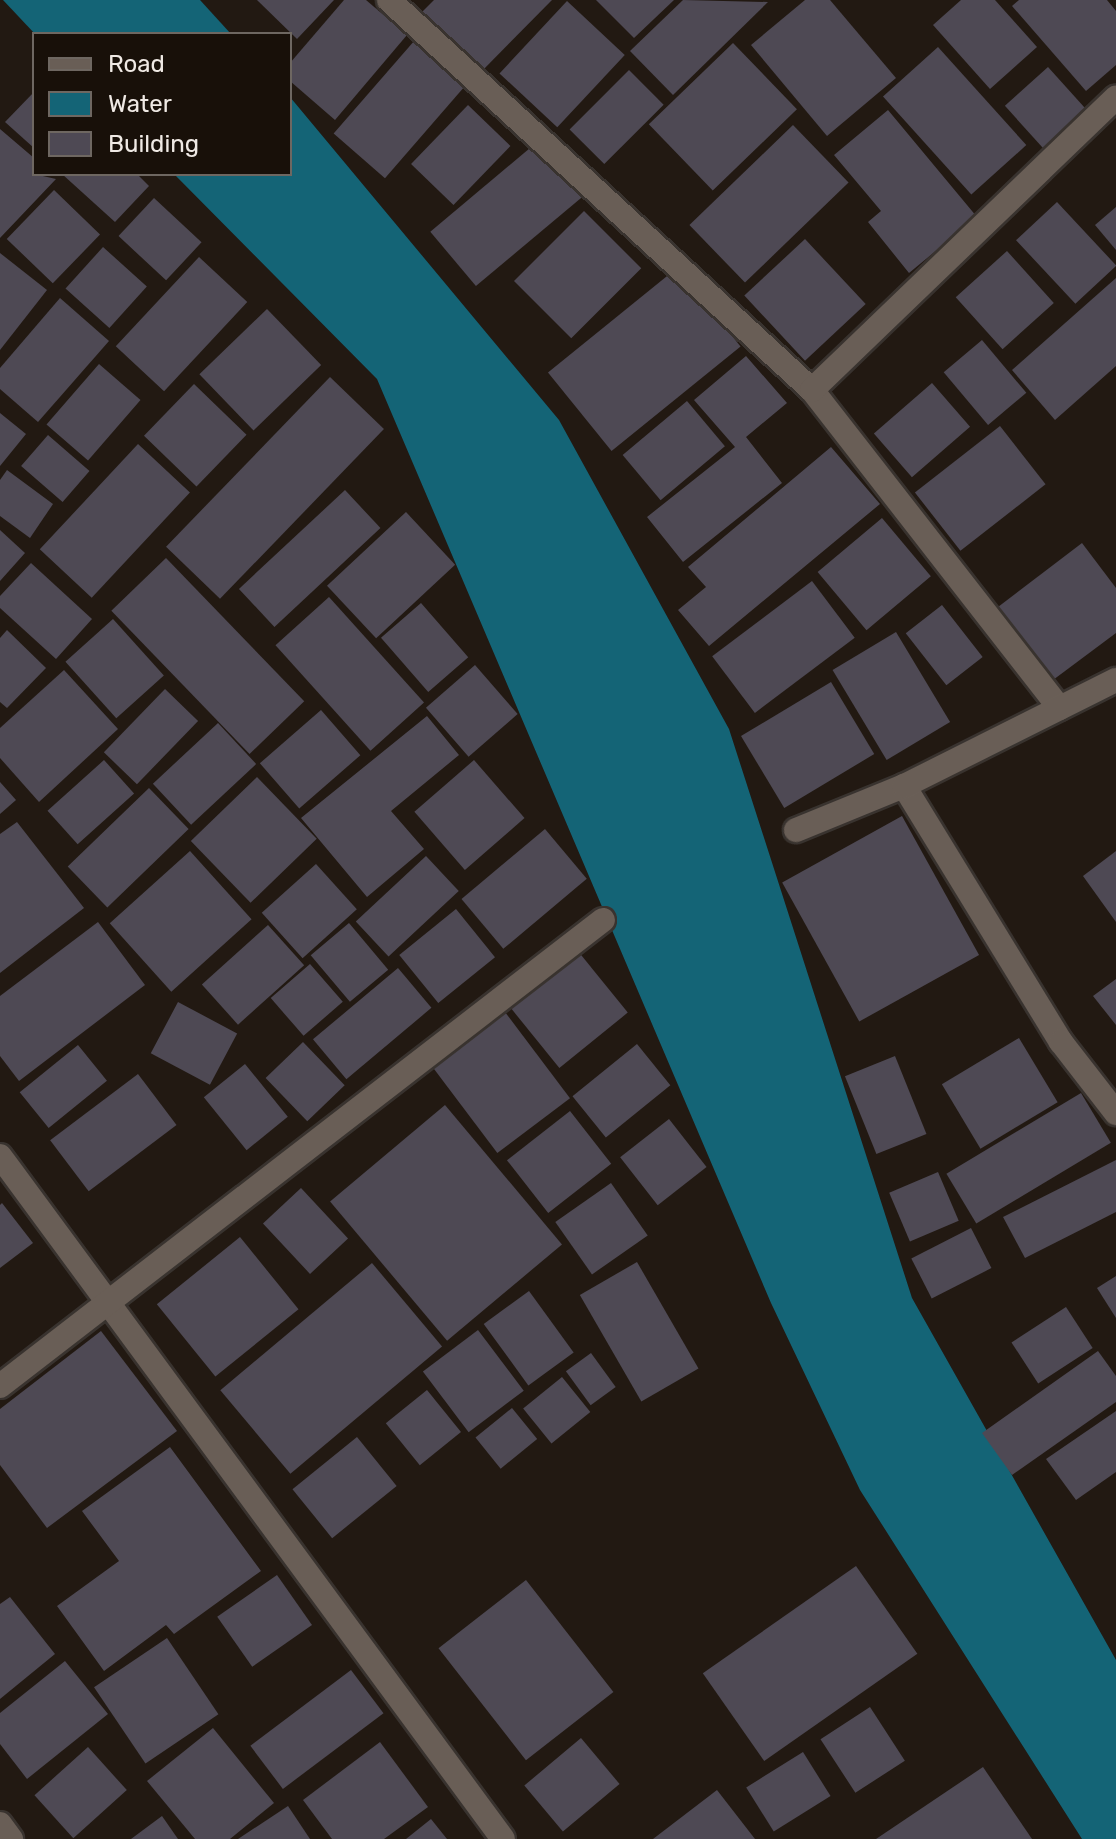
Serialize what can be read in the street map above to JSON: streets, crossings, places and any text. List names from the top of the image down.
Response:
{
  "legend": ["Road", "Water", "Building"]
}
